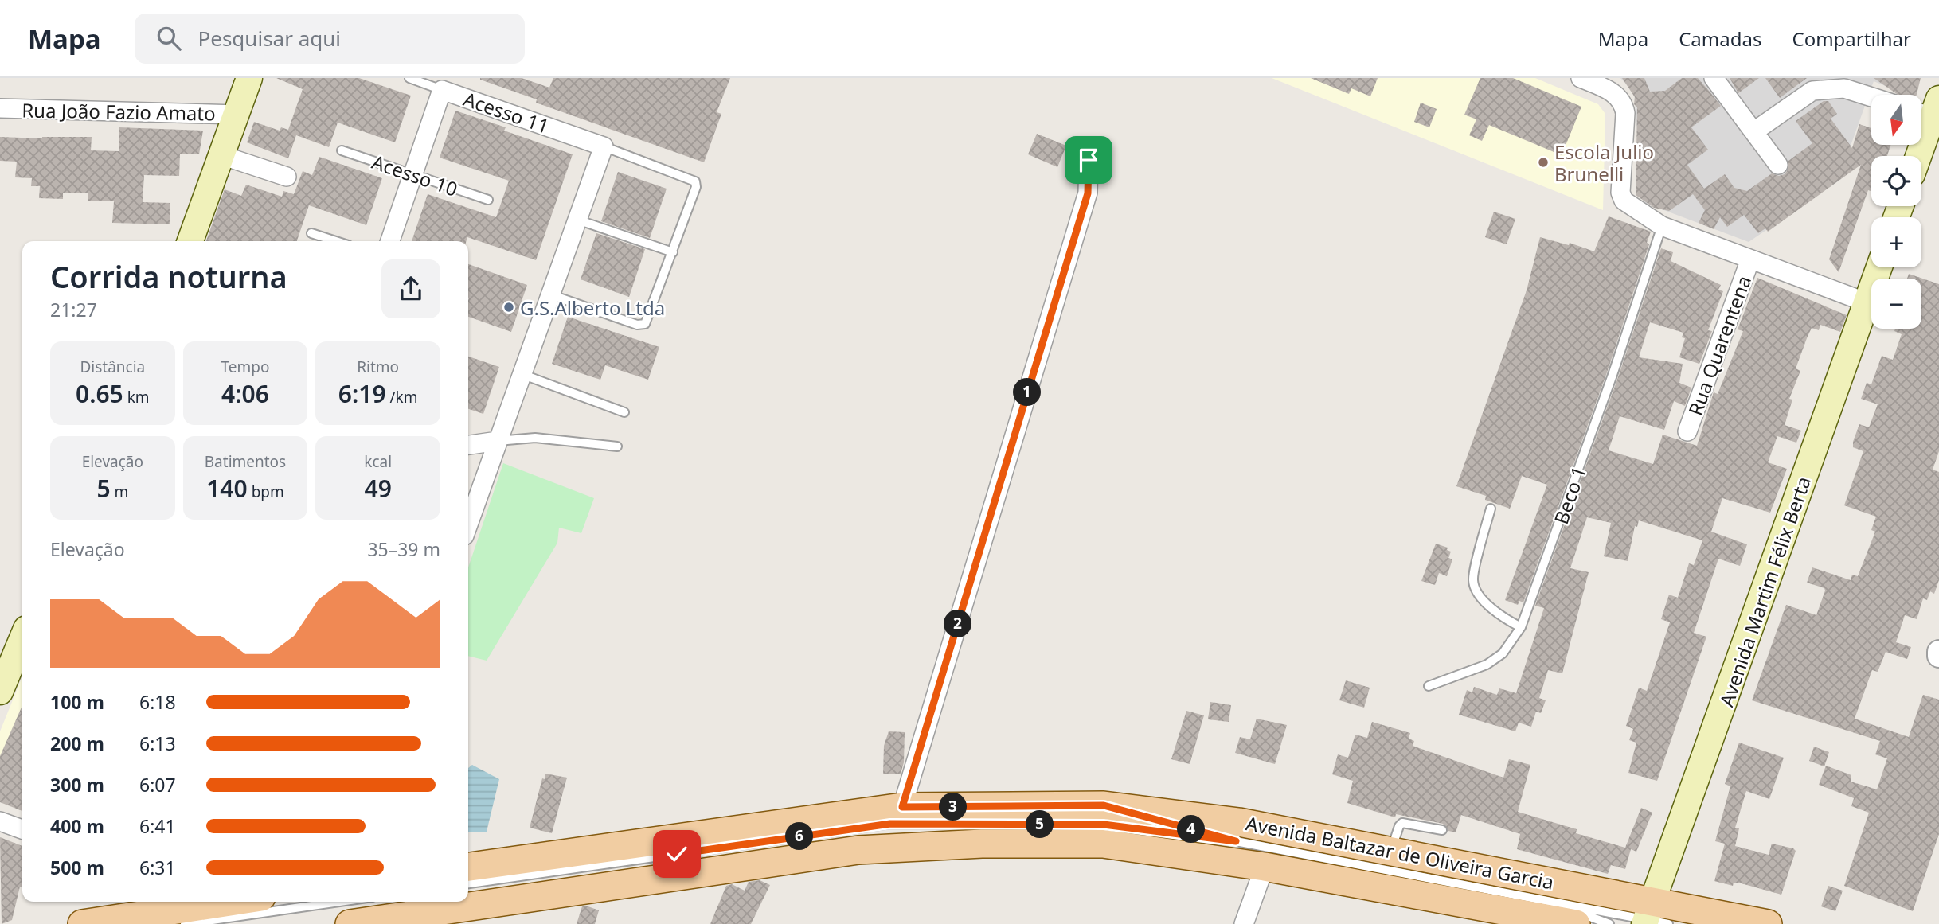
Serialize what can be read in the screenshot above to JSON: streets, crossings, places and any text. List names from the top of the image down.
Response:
{
  "streets": {
    "main road": ["Avenida Martim Félix Berta", "Avenida Baltazar de Oliveira Garcia"],
    "street": ["Rua João Fazio Amato", "Acesso 11", "Rua Quarentena"],
    "lane": ["Acesso 10", "Beco 1"]
  },
  "crossings": [
    ["Avenida Martim Félix Berta", "Avenida Baltazar de Oliveira Garcia"]
  ],
  "places": ["Escola Julio Brunelli", "G.S.Alberto Ltda"],
  "north": "bottom",
  "page": {
    "header": "Mapa",
    "search": "Pesquisar aqui",
    "nav": ["Mapa", "Camadas", "Compartilhar"],
    "map_buttons": ["+", "−"],
    "heading": ["Corrida noturna", "21:27"],
    "stats": [
      ["Distância", "0.65 km"],
      ["Tempo", "4:06"],
      ["Ritmo", "6:19 /km"],
      ["Elevação", "5 m"],
      ["Batimentos", "140 bpm"],
      ["kcal", "49"]
    ],
    "pins": [
      "1",
      "2",
      "3",
      "5",
      "4",
      "6"
    ],
    "chart": ["Elevação", "35–39 m"],
    "list": [
      {
        "name": "100 m",
        "note": "6:18"
      },
      {
        "name": "200 m",
        "note": "6:13"
      },
      {
        "name": "300 m",
        "note": "6:07"
      },
      {
        "name": "400 m",
        "note": "6:41"
      },
      {
        "name": "500 m",
        "note": "6:31"
      }
    ]
  }
}
